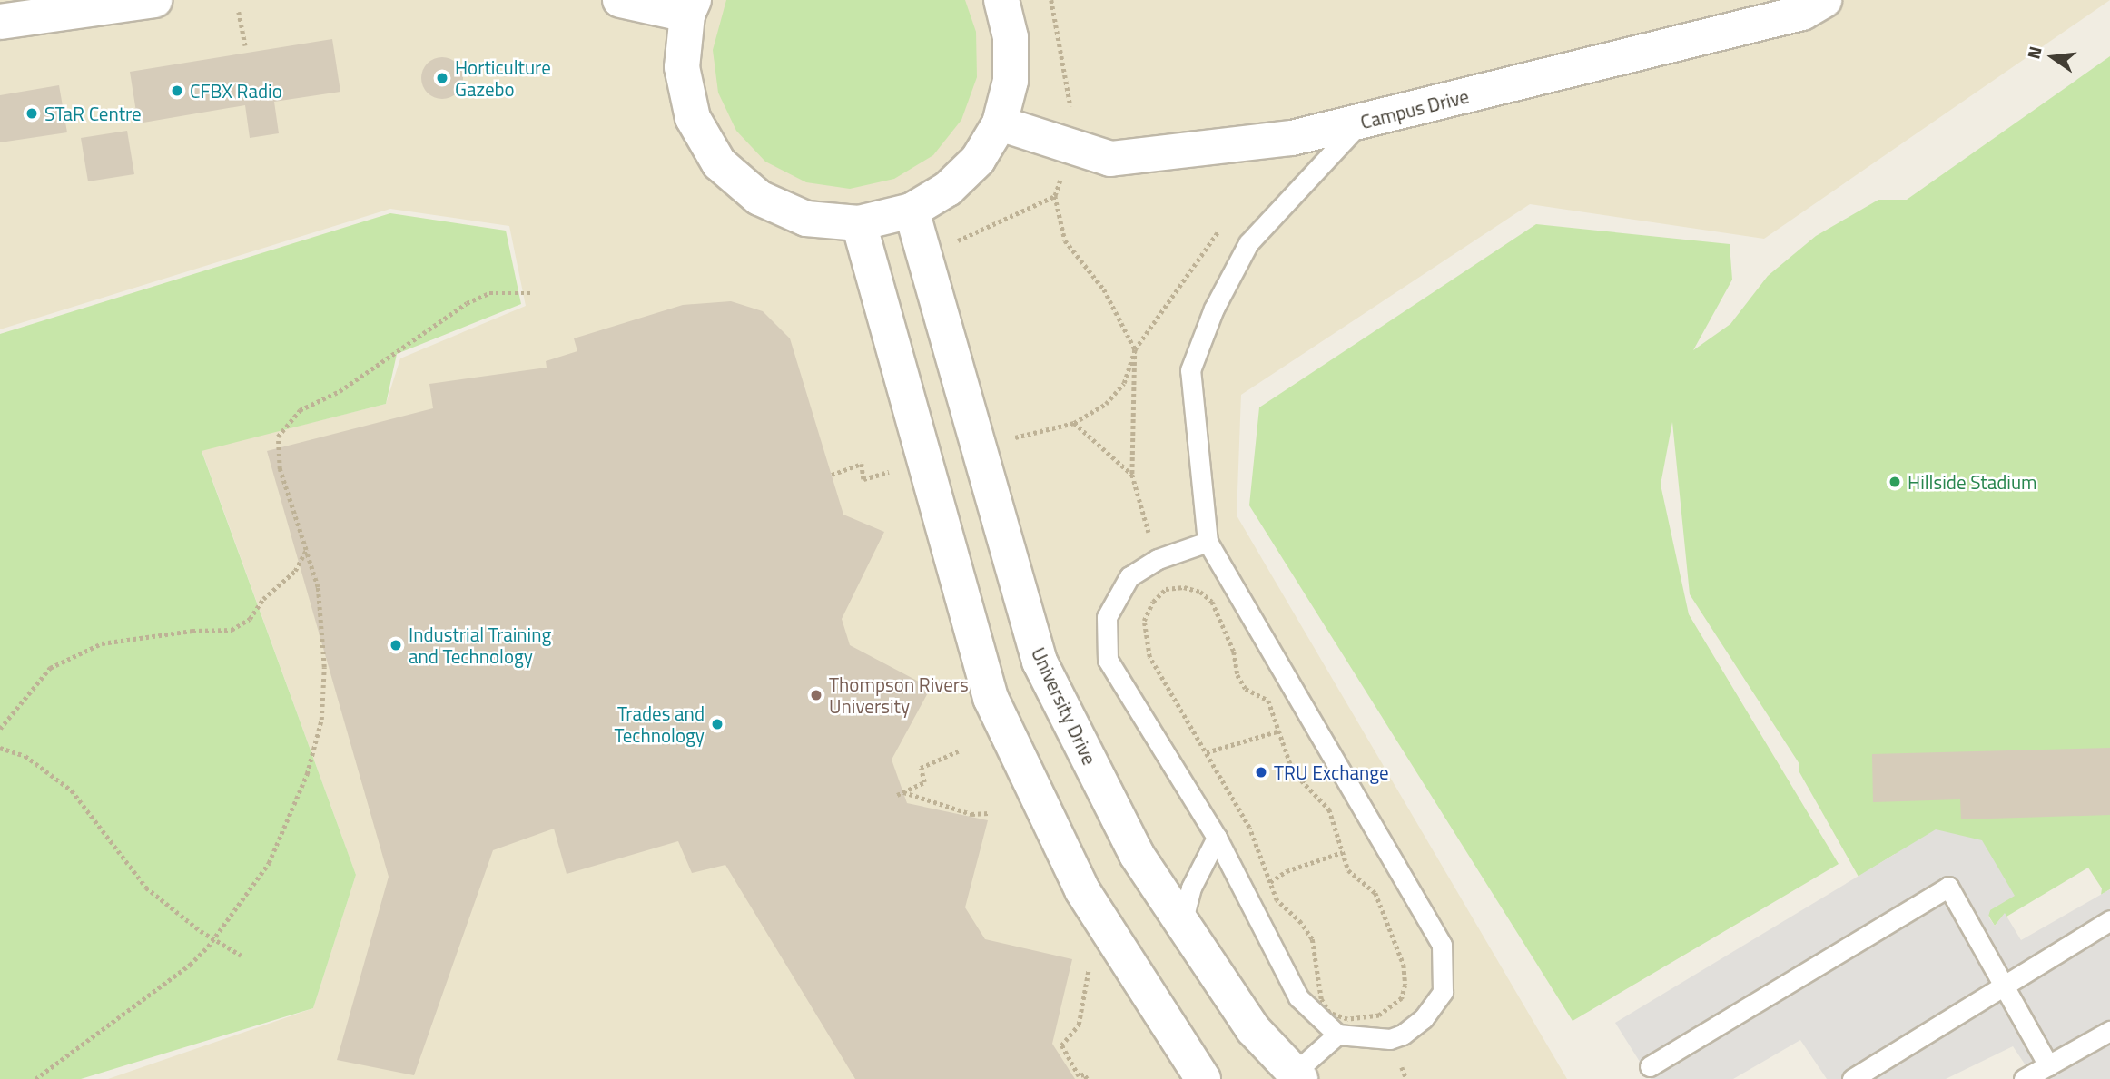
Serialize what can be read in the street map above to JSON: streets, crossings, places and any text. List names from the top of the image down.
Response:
{
  "streets": {
    "street": ["Campus Drive", "University Drive"]
  },
  "places": [
    "Horticulture Gazebo",
    "CFBX Radio",
    "STaR Centre",
    "Hillside Stadium",
    "Industrial Training and Technology",
    "Thompson Rivers University",
    "Trades and Technology",
    "TRU Exchange"
  ],
  "north": "left"
}
